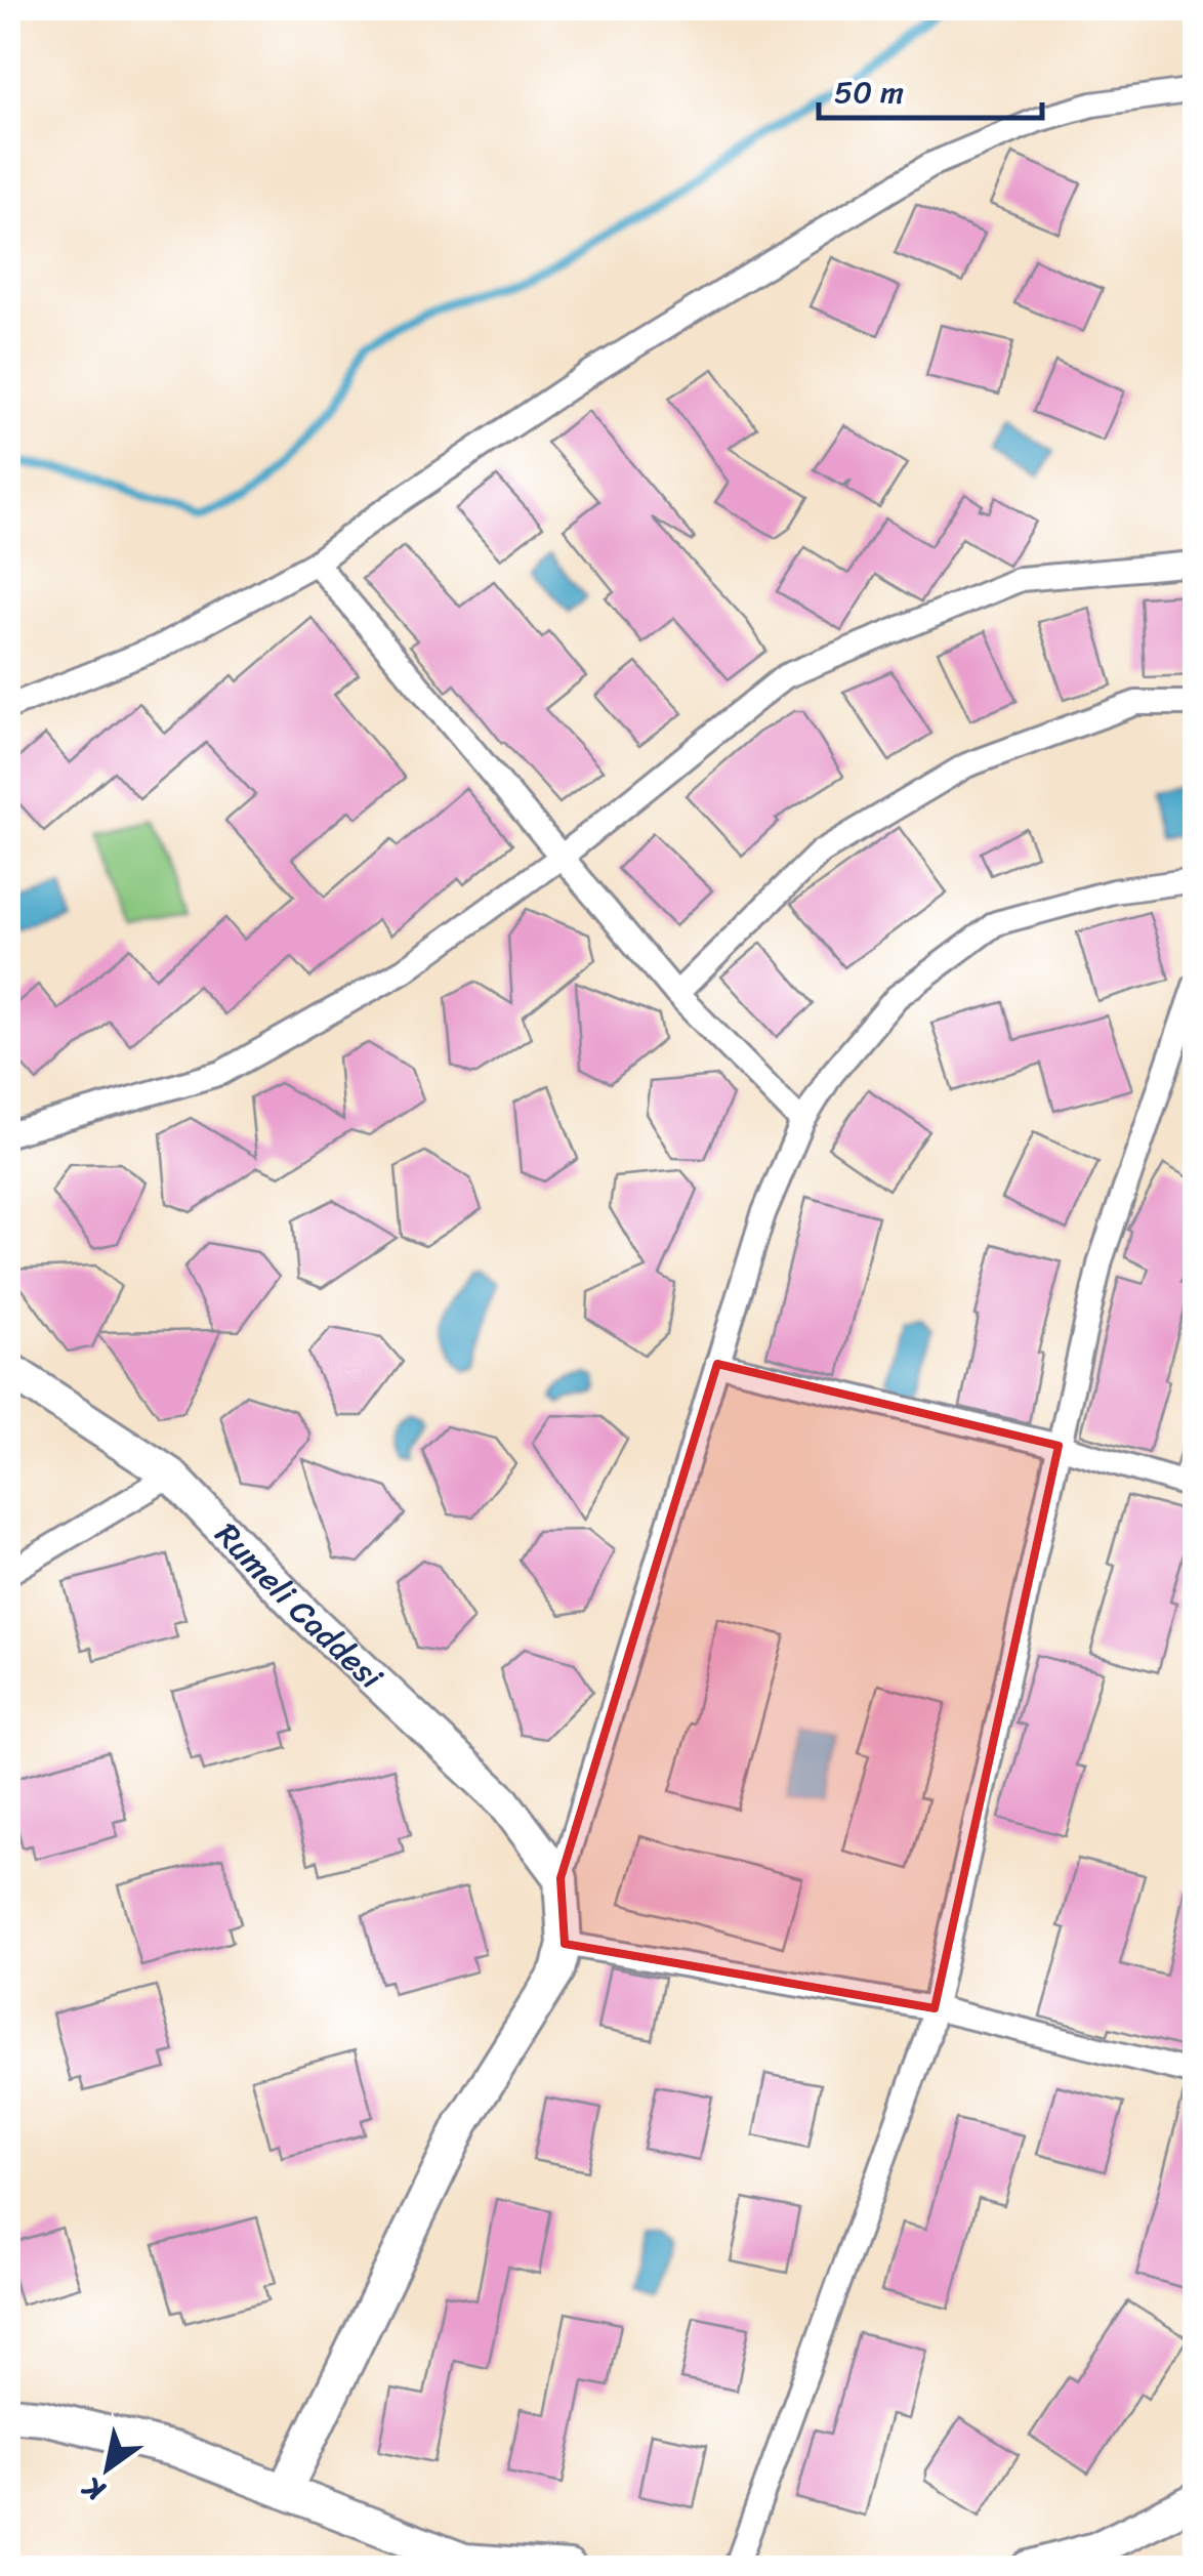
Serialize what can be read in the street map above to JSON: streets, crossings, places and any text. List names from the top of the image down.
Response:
{
  "streets": {
    "street": ["Rumeli Caddesi"]
  },
  "scale_bar": "50 m",
  "north": "bottom left"
}
